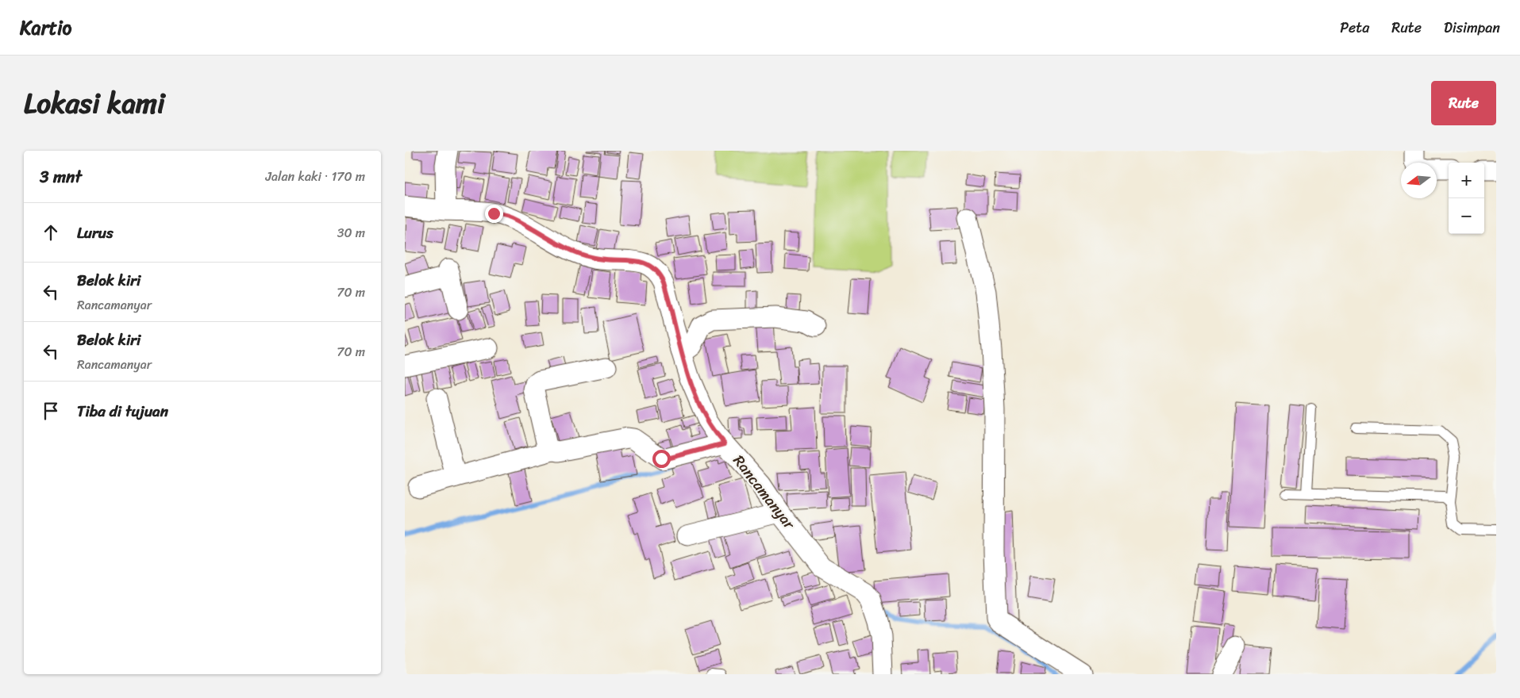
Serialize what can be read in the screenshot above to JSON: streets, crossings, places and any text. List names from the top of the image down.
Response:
{
  "streets": {
    "street": ["Rancamanyar"]
  },
  "north": "left",
  "page": {
    "header": "Kartio",
    "nav": ["Peta", "Rute", "Disimpan"],
    "title": "Lokasi kami",
    "buttons": "Rute",
    "heading": ["3 mnt", "Jalan kaki · 170 m"],
    "map_buttons": ["+", "−"],
    "list": [
      ["Lurus", "30 m"],
      ["Belok kiri", "Rancamanyar", "70 m"],
      ["Belok kiri", "Rancamanyar", "70 m"],
      "Tiba di tujuan"
    ]
  }
}
